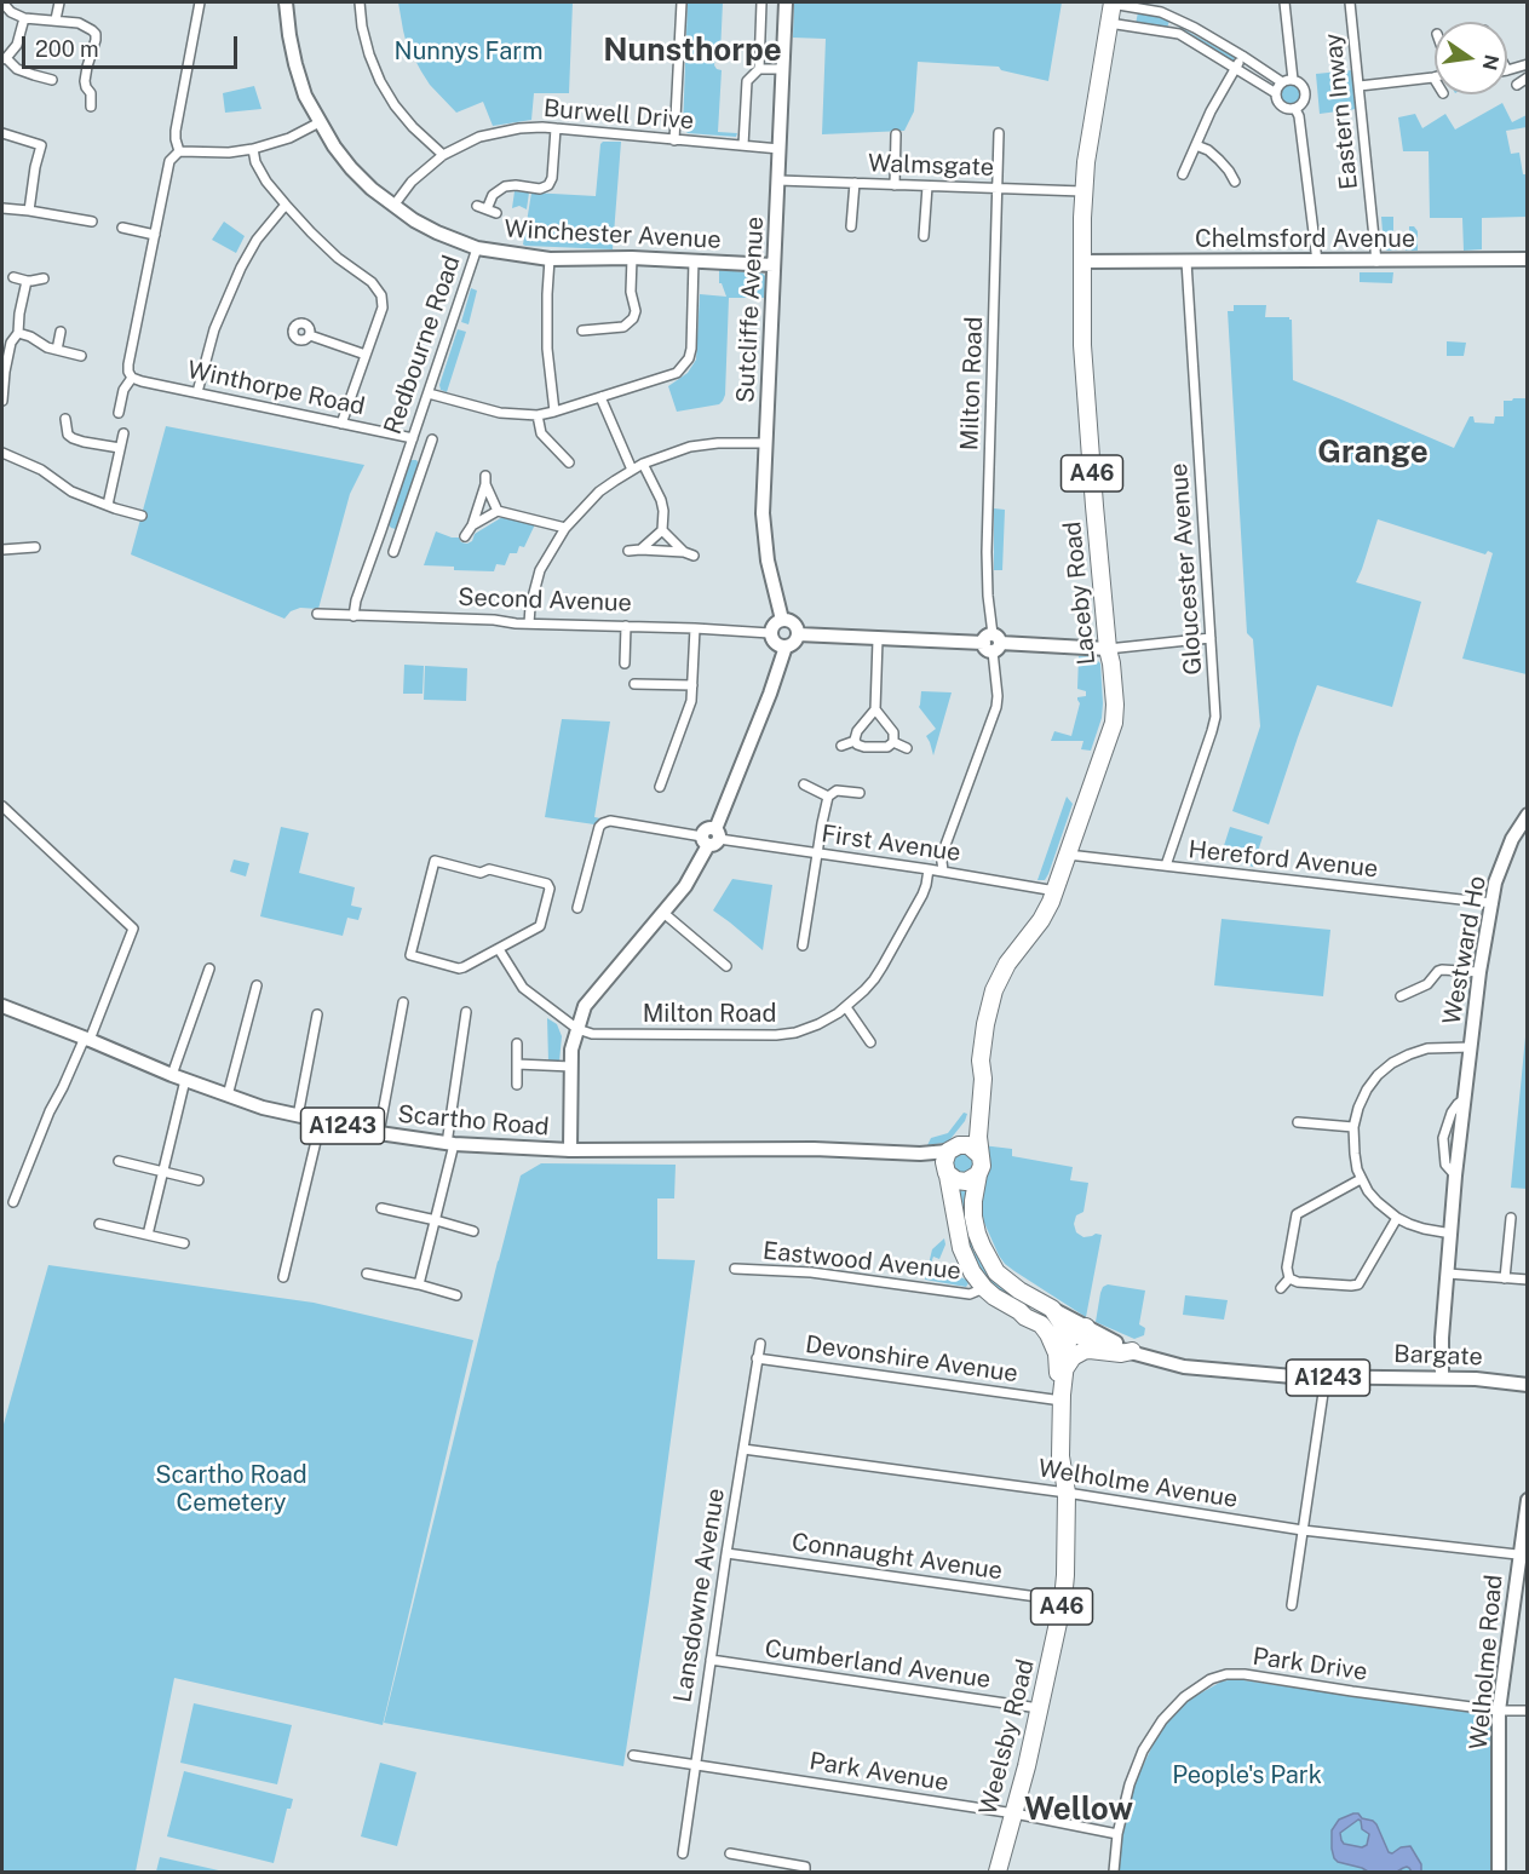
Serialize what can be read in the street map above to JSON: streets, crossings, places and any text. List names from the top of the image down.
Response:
{
  "streets": {
    "highway": [
      "A46",
      "Laceby Road",
      "Bargate",
      "Weelsby Road"
    ],
    "street": [
      "Eastern Inway",
      "Burwell Drive",
      "Walmsgate",
      "Winchester Avenue",
      "Chelmsford Avenue",
      "Sutcliffe Avenue",
      "Redbourne Road",
      "Milton Road",
      "Winthorpe Road",
      "Gloucester Avenue",
      "Second Avenue",
      "First Avenue",
      "Hereford Avenue",
      "Westward Ho",
      "Scartho Road",
      "A1243",
      "Eastwood Avenue",
      "Devonshire Avenue",
      "Welholme Avenue",
      "Connaught Avenue",
      "Lansdowne Avenue",
      "Welholme Road",
      "Cumberland Avenue",
      "Park Drive",
      "Park Avenue"
    ]
  },
  "crossings": [
    ["Eastern Inway", "Chelmsford Avenue"],
    ["Burwell Drive", "Winchester Avenue"],
    ["Burwell Drive", "Sutcliffe Avenue"],
    ["Walmsgate", "Sutcliffe Avenue"],
    ["Walmsgate", "Milton Road"],
    ["Walmsgate", "Laceby Road"],
    ["Winchester Avenue", "Sutcliffe Avenue"],
    ["Winchester Avenue", "Redbourne Road"],
    ["Chelmsford Avenue", "Gloucester Avenue"],
    ["Chelmsford Avenue", "Laceby Road"],
    ["Sutcliffe Avenue", "Second Avenue"],
    ["Redbourne Road", "Winthorpe Road"],
    ["Redbourne Road", "Second Avenue"],
    ["Milton Road", "First Avenue"],
    ["A46", "Laceby Road"],
    ["A46", "Scartho Road"],
    ["A46", "Bargate"],
    ["Gloucester Avenue", "Hereford Avenue"],
    ["Laceby Road", "First Avenue"],
    ["Laceby Road", "Hereford Avenue"],
    ["Laceby Road", "Scartho Road"],
    ["Laceby Road", "Bargate"],
    ["Hereford Avenue", "Westward Ho"],
    ["Westward Ho", "Bargate"],
    ["Scartho Road", "Bargate"],
    ["Eastwood Avenue", "Bargate"],
    ["Bargate", "Weelsby Road"],
    ["Devonshire Avenue", "Lansdowne Avenue"],
    ["Devonshire Avenue", "Weelsby Road"],
    ["Welholme Avenue", "Lansdowne Avenue"],
    ["Welholme Avenue", "Welholme Road"],
    ["Welholme Avenue", "Weelsby Road"],
    ["Connaught Avenue", "Lansdowne Avenue"],
    ["Connaught Avenue", "Weelsby Road"],
    ["Lansdowne Avenue", "Cumberland Avenue"],
    ["Lansdowne Avenue", "Park Avenue"],
    ["Welholme Road", "Park Drive"],
    ["Cumberland Avenue", "Weelsby Road"],
    ["Park Drive", "Park Avenue"],
    ["Weelsby Road", "Park Avenue"]
  ],
  "districts": ["Nunsthorpe", "Grange", "Wellow"],
  "parks": ["Nunnys Farm", "Scartho Road Cemetery", "People's Park"],
  "scale_bar": "200 m",
  "north": "right"
}
